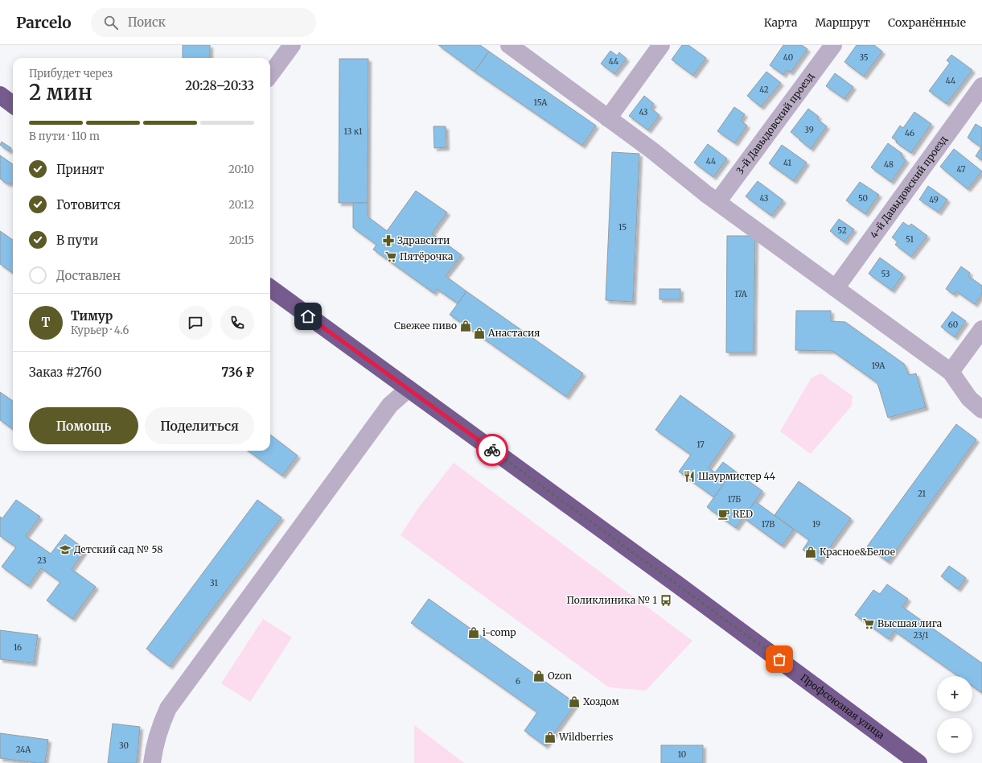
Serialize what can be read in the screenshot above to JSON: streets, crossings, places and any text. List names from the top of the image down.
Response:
{
  "streets": {
    "highway": ["Профсоюзная улица"],
    "street": ["3-й Давыдовский проезд", "4-й Давыдовский проезд"]
  },
  "places": {
    "pharmacy": ["Здравсити"],
    "supermarket": ["Пятёрочка", "Высшая лига"],
    "shop": [
      "Свежее пиво",
      "Анастасия",
      "Красное&Белое",
      "i-comp",
      "Ozon",
      "Хоздом",
      "Wildberries"
    ],
    "restaurant": ["Шаурмистер 44"],
    "cafe": ["RED"],
    "school or university": ["Детский сад № 58"],
    "bus stop": ["Поликлиника № 1"]
  },
  "house_numbers": [
    "40",
    "35",
    "44",
    "44",
    "42",
    "15А",
    "43",
    "39",
    "13 к1",
    "46",
    "44",
    "41",
    "48",
    "47",
    "43",
    "50",
    "49",
    "15",
    "52",
    "51",
    "53",
    "17А",
    "60",
    "19А",
    "17",
    "21",
    "17Б",
    "17В",
    "19",
    "23",
    "31",
    "23/1",
    "16",
    "6",
    "30",
    "24А",
    "10"
  ],
  "page": {
    "header": "Parcelo",
    "search": "Поиск",
    "nav": ["Карта", "Маршрут", "Сохранённые"],
    "heading": ["2 мин", "Прибудет через", "20:28–20:33"],
    "panel": [
      "Тимур",
      "Курьер · 4.6",
      "Заказ #2760",
      "736 ₽"
    ],
    "bar": "В пути · 110 m",
    "list": [
      ["Принят", "20:10"],
      ["Готовится", "20:12"],
      ["В пути", "20:15"],
      "Доставлен"
    ],
    "round": "Т",
    "buttons": ["Помощь", "Поделиться"],
    "map_buttons": ["+", "−"]
  }
}
